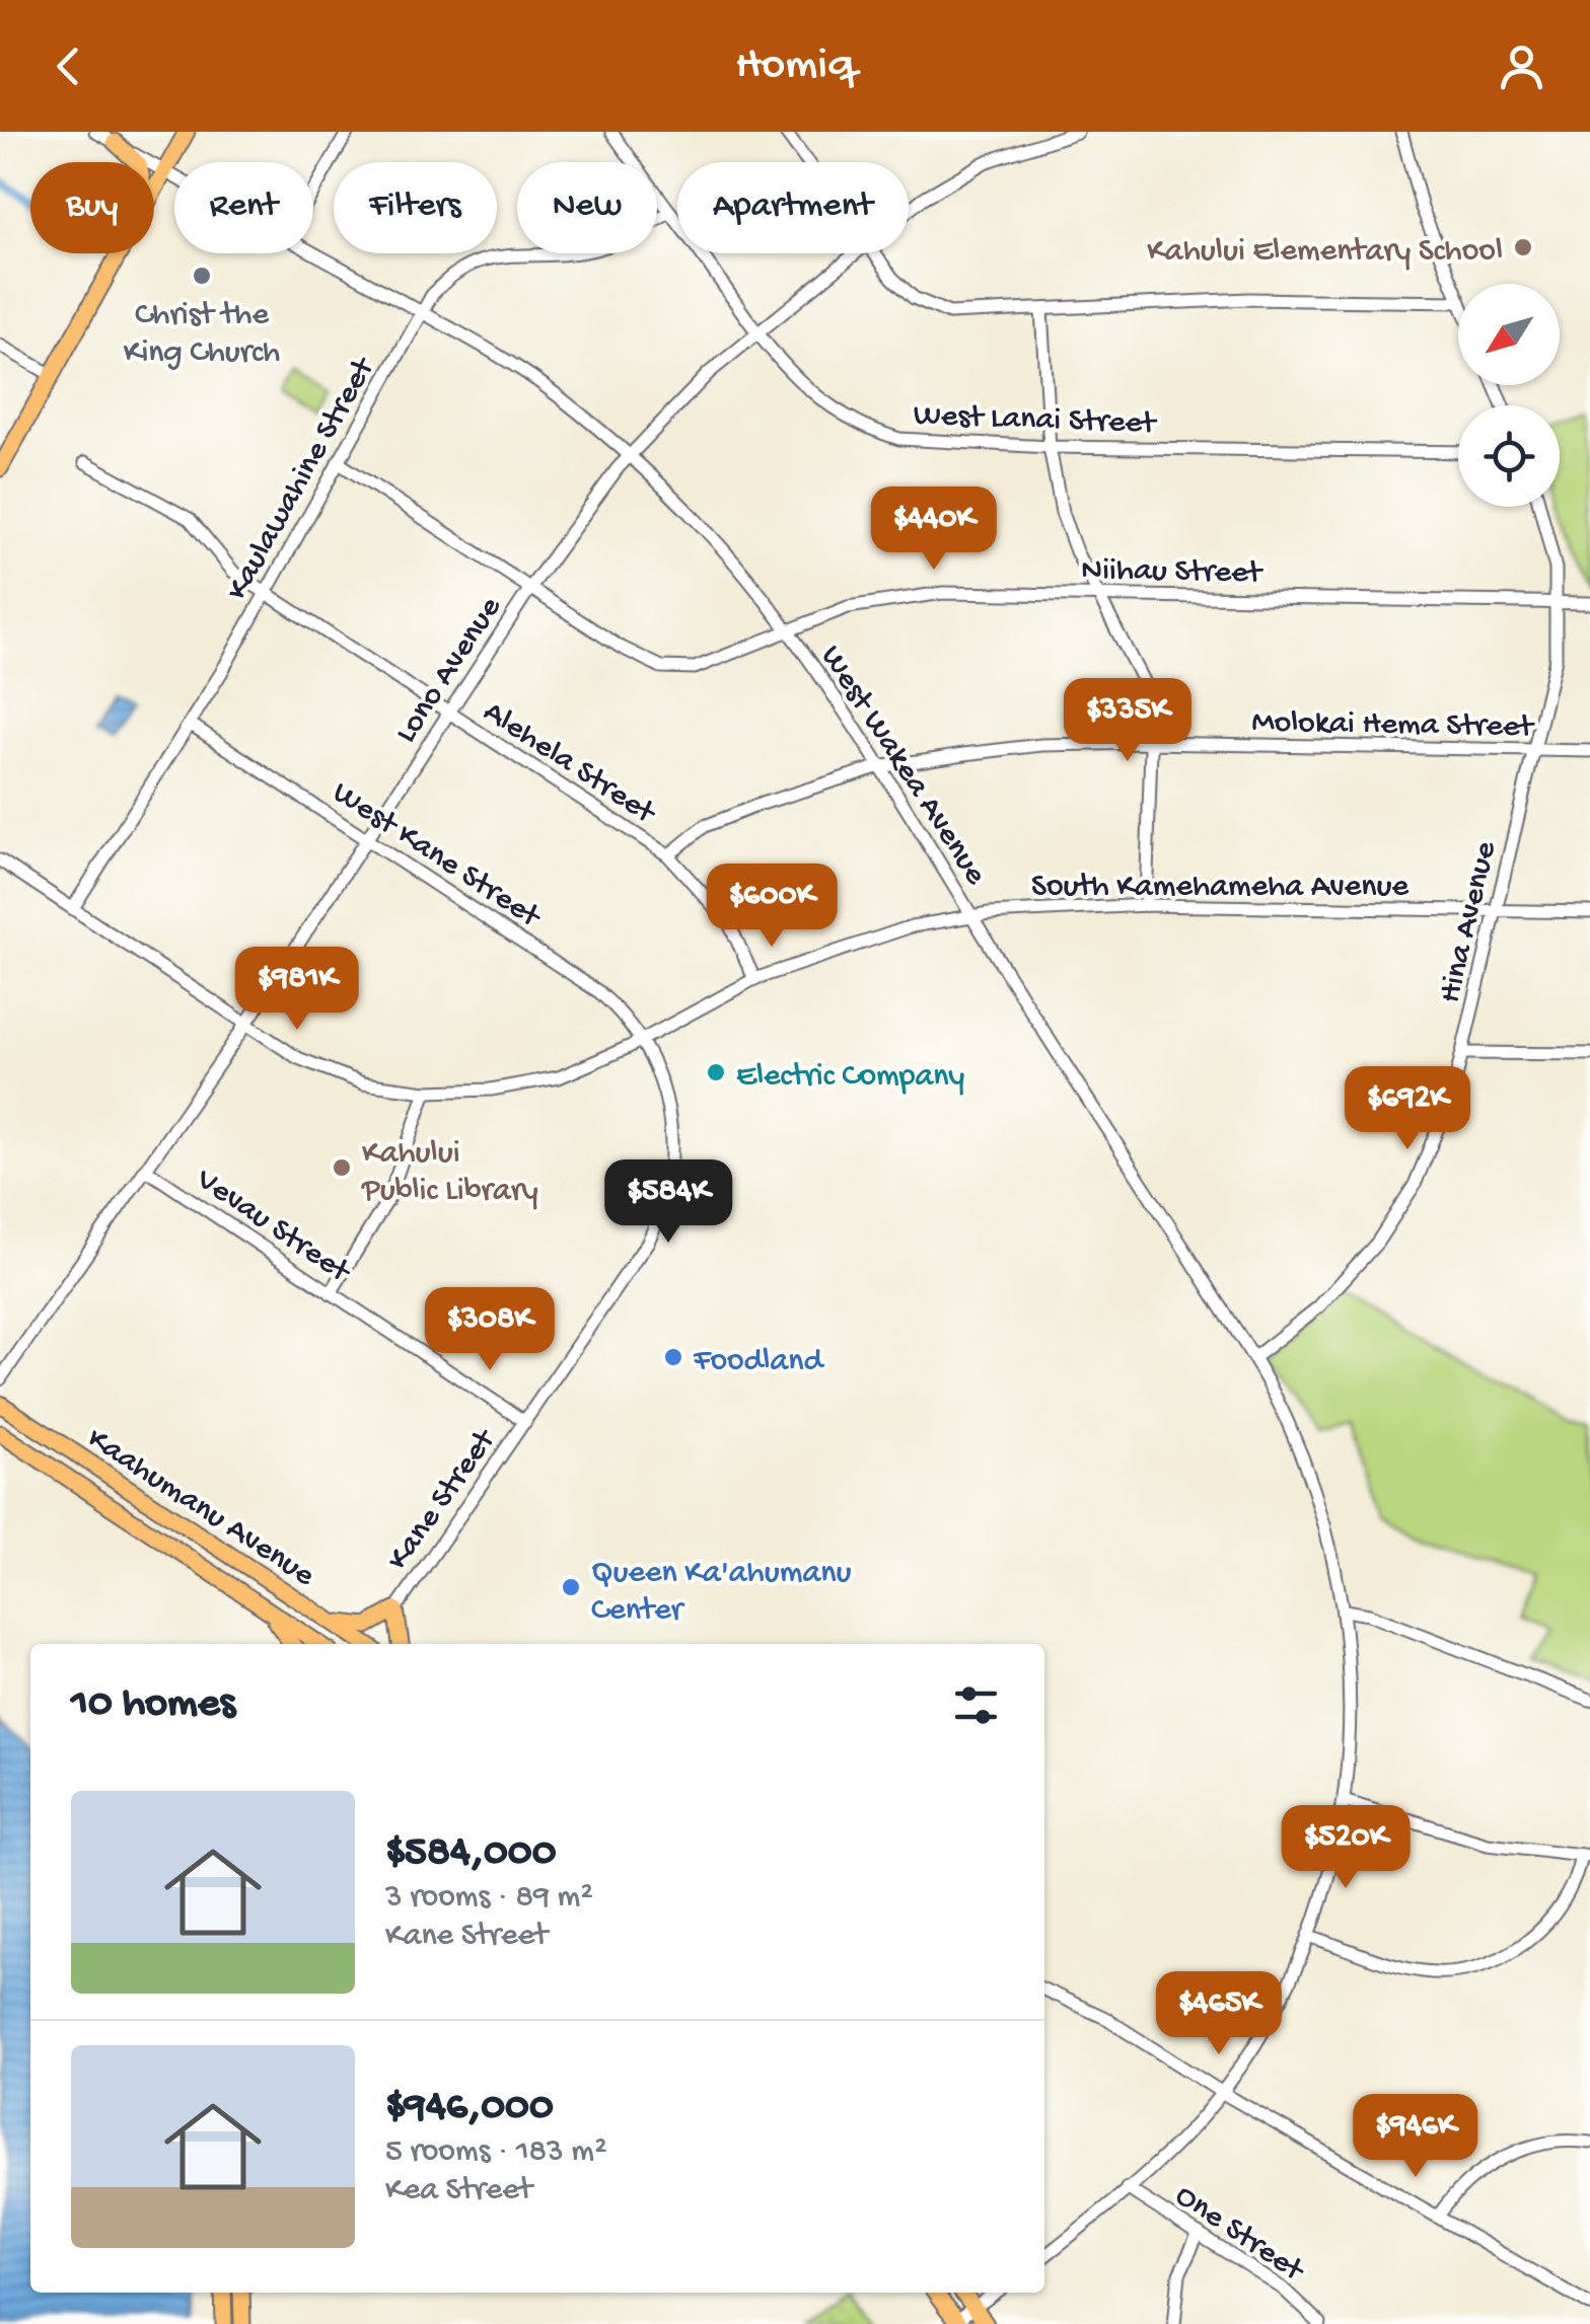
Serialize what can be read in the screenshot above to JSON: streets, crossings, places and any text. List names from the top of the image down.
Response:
{
  "streets": {
    "main road": ["Kaahumanu Avenue"],
    "street": [
      "West Lanai Street",
      "Kaulawahine Street",
      "Niihau Street",
      "Lono Avenue",
      "Molokai Hema Street",
      "Alehela Street",
      "West Wakea Avenue",
      "West Kane Street",
      "South Kamehameha Avenue",
      "Hina Avenue",
      "Vevau Street",
      "Kane Street",
      "One Street"
    ]
  },
  "crossings": [
    ["West Lanai Street", "Kaulawahine Street"],
    ["West Lanai Street", "Lono Avenue"],
    ["Kaulawahine Street", "Niihau Street"],
    ["Kaulawahine Street", "Alehela Street"],
    ["Kaulawahine Street", "West Wakea Avenue"],
    ["Kaulawahine Street", "West Kane Street"],
    ["Kaulawahine Street", "South Kamehameha Avenue"],
    ["Niihau Street", "Lono Avenue"],
    ["Niihau Street", "West Wakea Avenue"],
    ["Niihau Street", "Hina Avenue"],
    ["Lono Avenue", "Alehela Street"],
    ["Lono Avenue", "West Wakea Avenue"],
    ["Lono Avenue", "West Kane Street"],
    ["Lono Avenue", "South Kamehameha Avenue"],
    ["Lono Avenue", "Vevau Street"],
    ["Molokai Hema Street", "Alehela Street"],
    ["Molokai Hema Street", "West Wakea Avenue"],
    ["Molokai Hema Street", "Hina Avenue"],
    ["Alehela Street", "South Kamehameha Avenue"],
    ["West Wakea Avenue", "South Kamehameha Avenue"],
    ["West Wakea Avenue", "Hina Avenue"],
    ["West Wakea Avenue", "One Street"],
    ["West Kane Street", "South Kamehameha Avenue"],
    ["West Kane Street", "Kane Street"],
    ["South Kamehameha Avenue", "Hina Avenue"],
    ["South Kamehameha Avenue", "Kane Street"],
    ["Vevau Street", "Kane Street"]
  ],
  "places": [
    "Kahului Elementary School",
    "Christ the King Church",
    "Electric Company",
    "Kahului Public Library",
    "Foodland",
    "Queen Ka'ahumanu Center"
  ],
  "north": "bottom left",
  "page": {
    "header": "Homiq",
    "chip": [
      "Buy",
      "Rent",
      "Filters",
      "New",
      "Apartment"
    ],
    "price": [
      "$440K",
      "$335K",
      "$600K",
      "$981K",
      "$692K",
      "$584K",
      "$308K",
      "$520K",
      "$465K",
      "$946K"
    ],
    "heading": "10 homes",
    "list": [
      {
        "name": "$584,000",
        "note": "3 rooms · 89 m² · Kane Street"
      },
      {
        "name": "$946,000",
        "note": "5 rooms · 183 m² · Kea Street"
      }
    ]
  }
}
